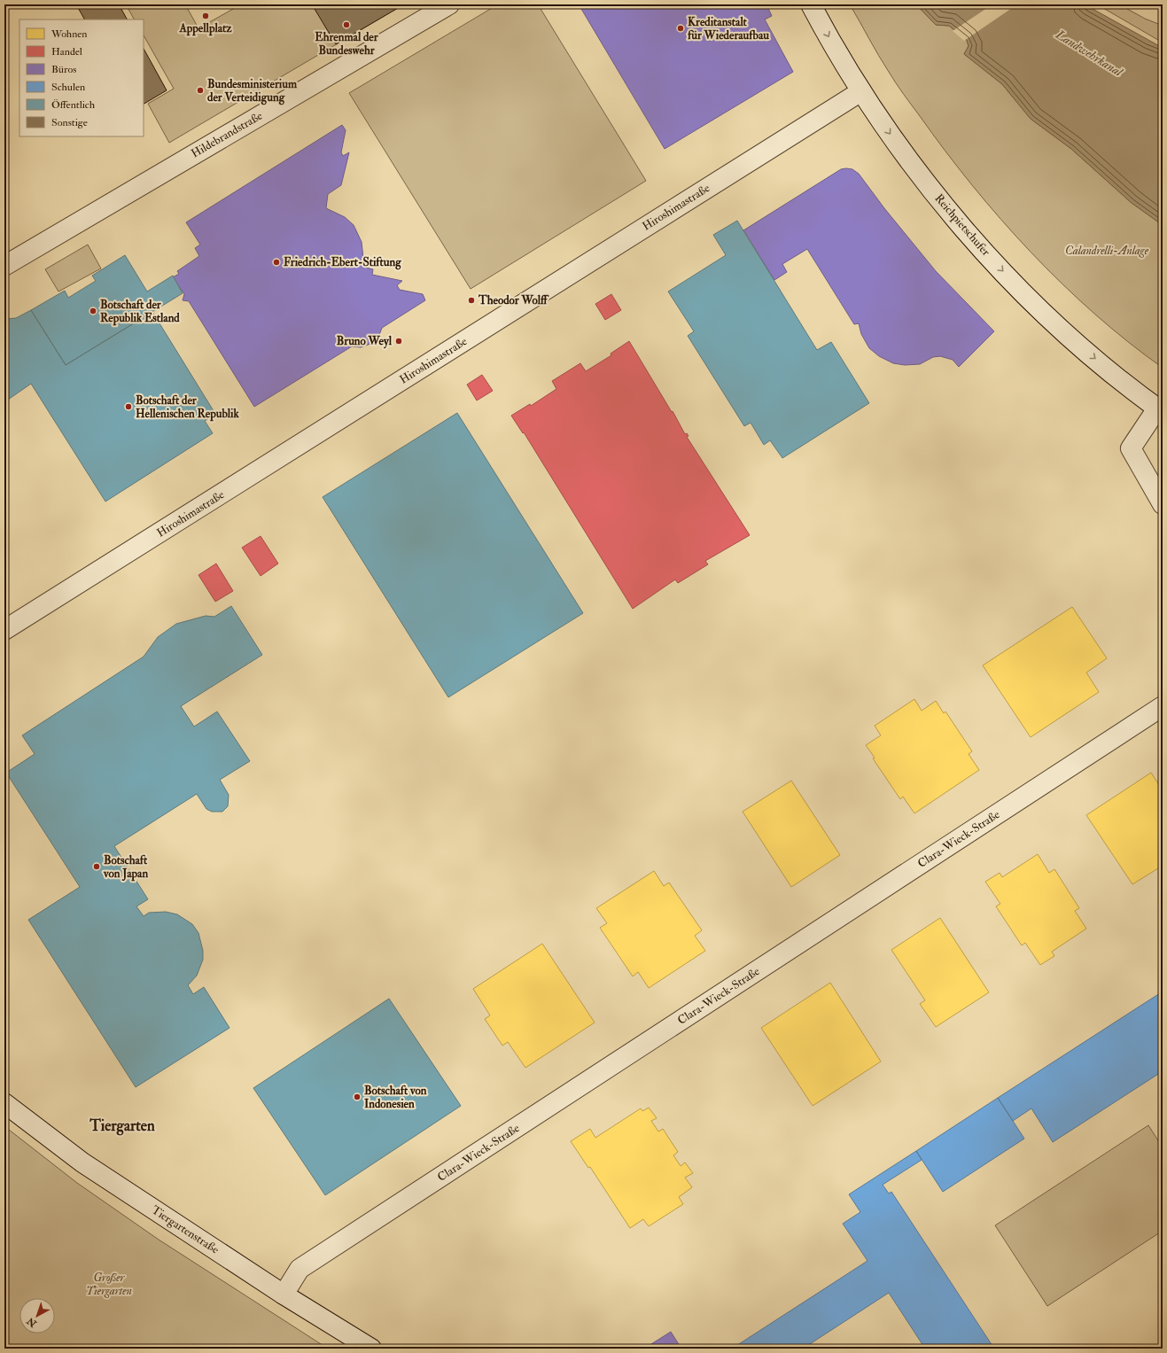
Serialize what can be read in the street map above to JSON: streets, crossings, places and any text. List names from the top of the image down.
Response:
{
  "streets": {
    "street": [
      "Hildebrandstraße",
      "Hiroshimastraße",
      "Reichpietschufer",
      "Clara-Wieck-Straße",
      "Tiergartenstraße"
    ]
  },
  "crossings": [
    ["Hiroshimastraße", "Reichpietschufer"],
    ["Clara-Wieck-Straße", "Tiergartenstraße"]
  ],
  "one_way": ["Reichpietschufer"],
  "districts": ["Tiergarten"],
  "water": ["Landwehrkanal"],
  "parks": ["Calandrelli-Anlage", "Großer Tiergarten"],
  "places": [
    "Appellplatz",
    "Ehrenmal der Bundeswehr",
    "Kreditanstalt für Wiederaufbau",
    "Bundesministerium der Verteidigung",
    "Friedrich-Ebert-Stiftung",
    "Theodor Wolff",
    "Botschaft der Republik Estland",
    "Bruno Weyl",
    "Botschaft der Hellenischen Republik",
    "Botschaft von Japan",
    "Botschaft von Indonesien"
  ],
  "legend": [
    "Wohnen",
    "Handel",
    "Büros",
    "Schulen",
    "Öffentlich",
    "Sonstige"
  ],
  "north": "bottom left"
}
